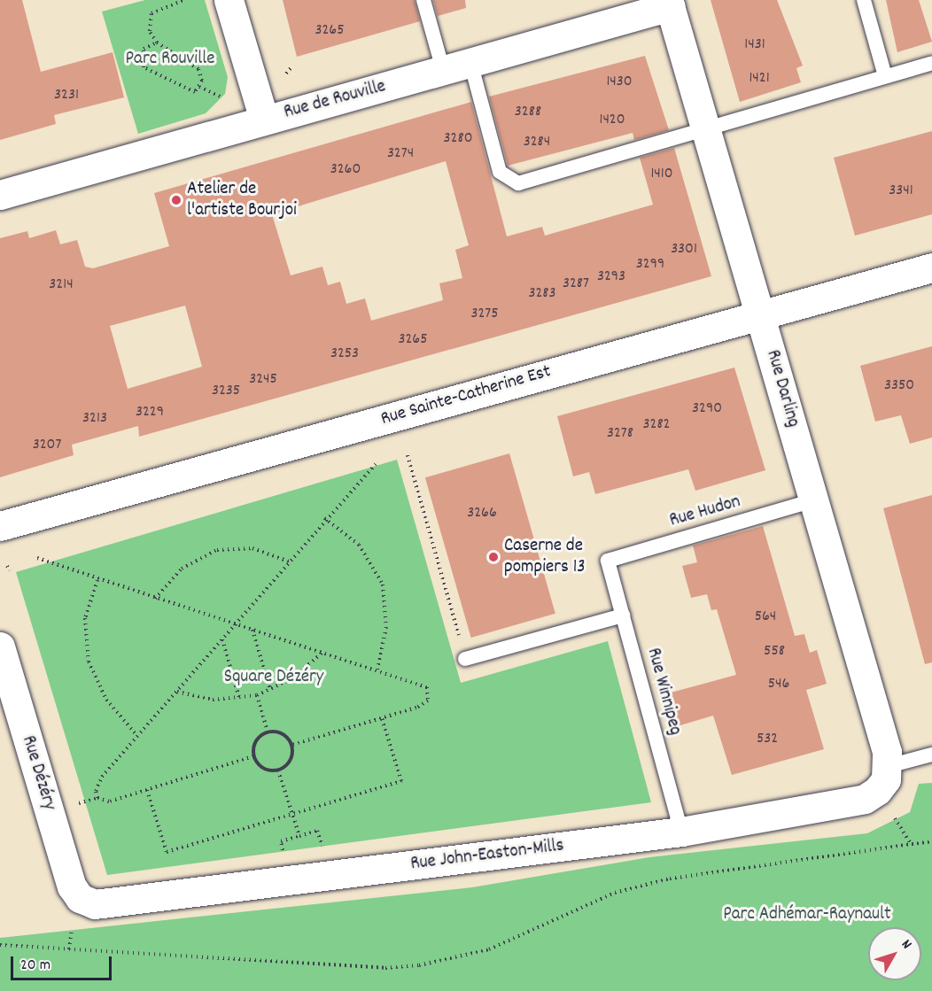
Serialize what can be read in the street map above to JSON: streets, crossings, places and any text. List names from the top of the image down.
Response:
{
  "streets": {
    "street": [
      "Rue de Rouville",
      "Rue Darling",
      "Rue Sainte-Catherine Est",
      "Rue Dézéry",
      "Rue John-Easton-Mills"
    ],
    "lane": ["Rue Hudon", "Rue Winnipeg"]
  },
  "crossings": [
    ["Rue de Rouville", "Rue Darling"],
    ["Rue Darling", "Rue Sainte-Catherine Est"],
    ["Rue Darling", "Rue Hudon"],
    ["Rue Darling", "Rue John-Easton-Mills"],
    ["Rue Hudon", "Rue Winnipeg"],
    ["Rue Winnipeg", "Rue John-Easton-Mills"],
    ["Rue Dézéry", "Rue John-Easton-Mills"]
  ],
  "parks": ["Parc Rouville", "Square Dézéry", "Parc Adhémar-Raynault"],
  "places": ["Atelier de l'artiste Bourjoi", "Caserne de pompiers 13"],
  "house_numbers": [
    "3265",
    "1431",
    "1421",
    "1430",
    "3231",
    "3288",
    "1420",
    "3280",
    "3284",
    "3274",
    "3260",
    "1410",
    "3341",
    "3301",
    "3299",
    "3293",
    "3287",
    "3214",
    "3283",
    "3275",
    "3265",
    "3253",
    "3245",
    "3350",
    "3235",
    "3290",
    "3229",
    "3213",
    "3282",
    "3278",
    "3207",
    "3266",
    "564",
    "558",
    "546",
    "532"
  ],
  "scale_bar": "20 m",
  "north": "top right"
}
